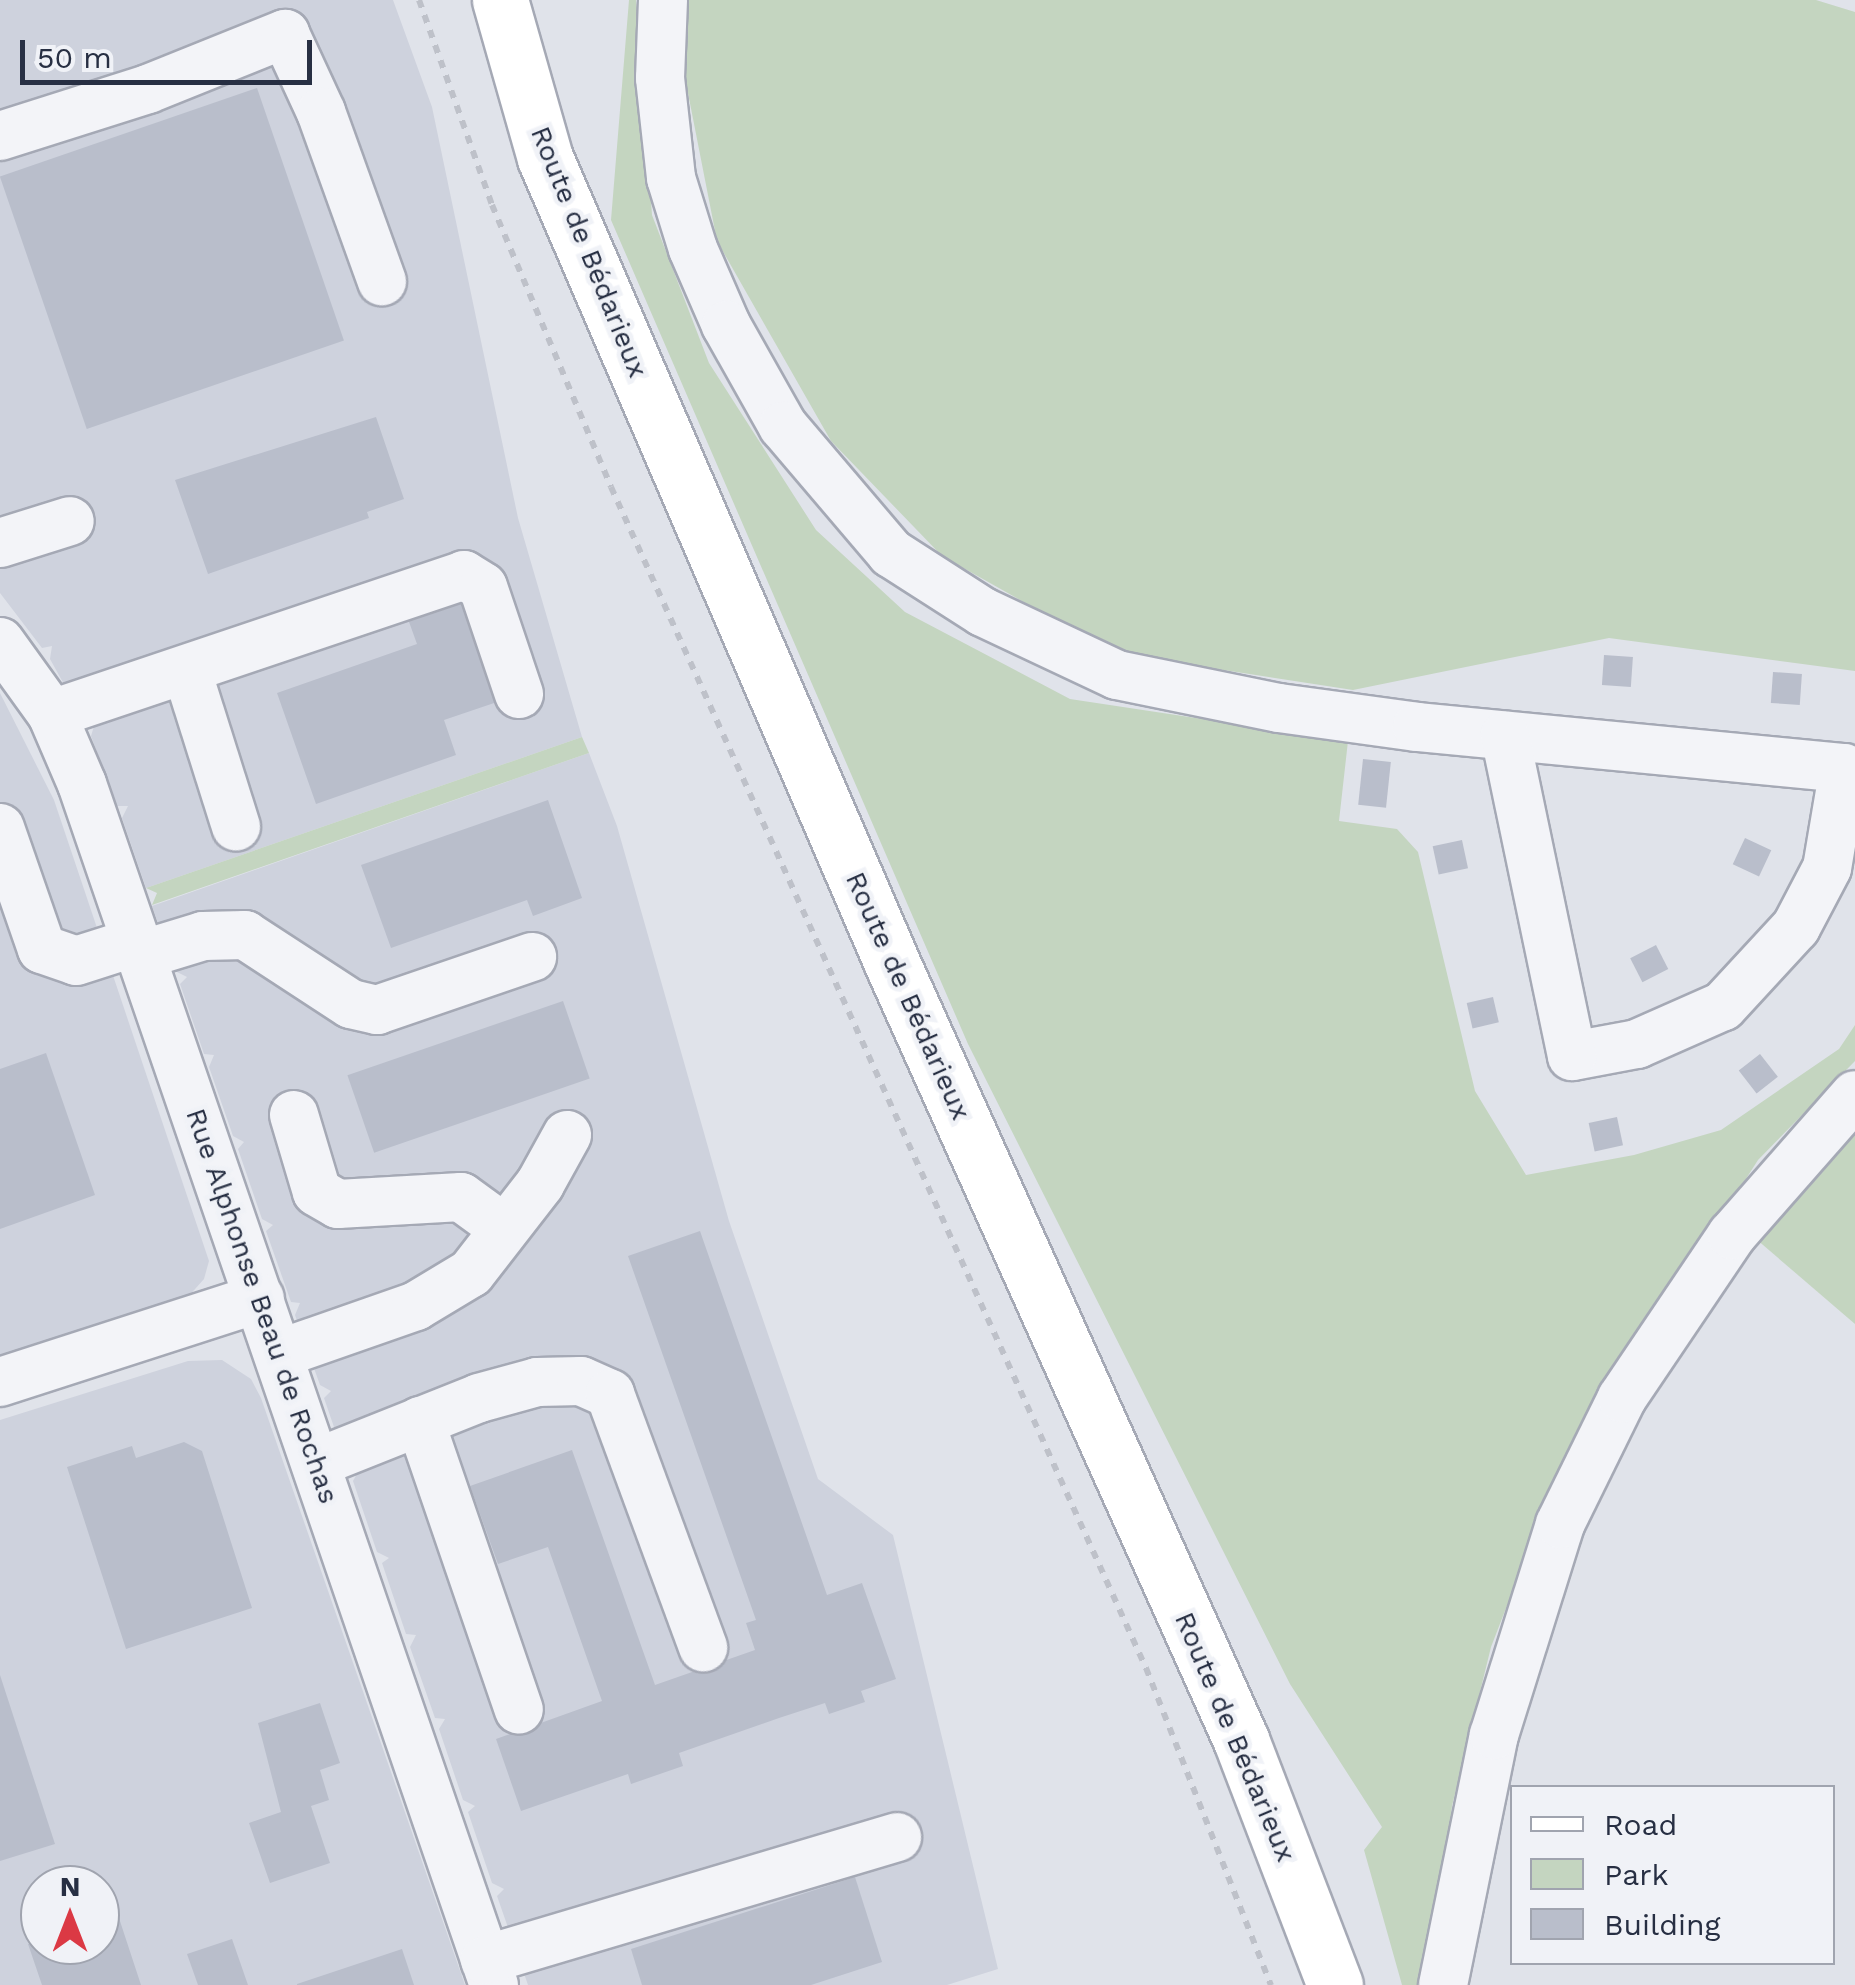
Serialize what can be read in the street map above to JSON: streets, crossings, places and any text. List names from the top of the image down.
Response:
{
  "streets": {
    "main road": ["Route de Bédarieux"],
    "street": ["Rue Alphonse Beau de Rochas"]
  },
  "legend": ["Road", "Park", "Building"],
  "scale_bar": "50 m",
  "north": "top"
}
